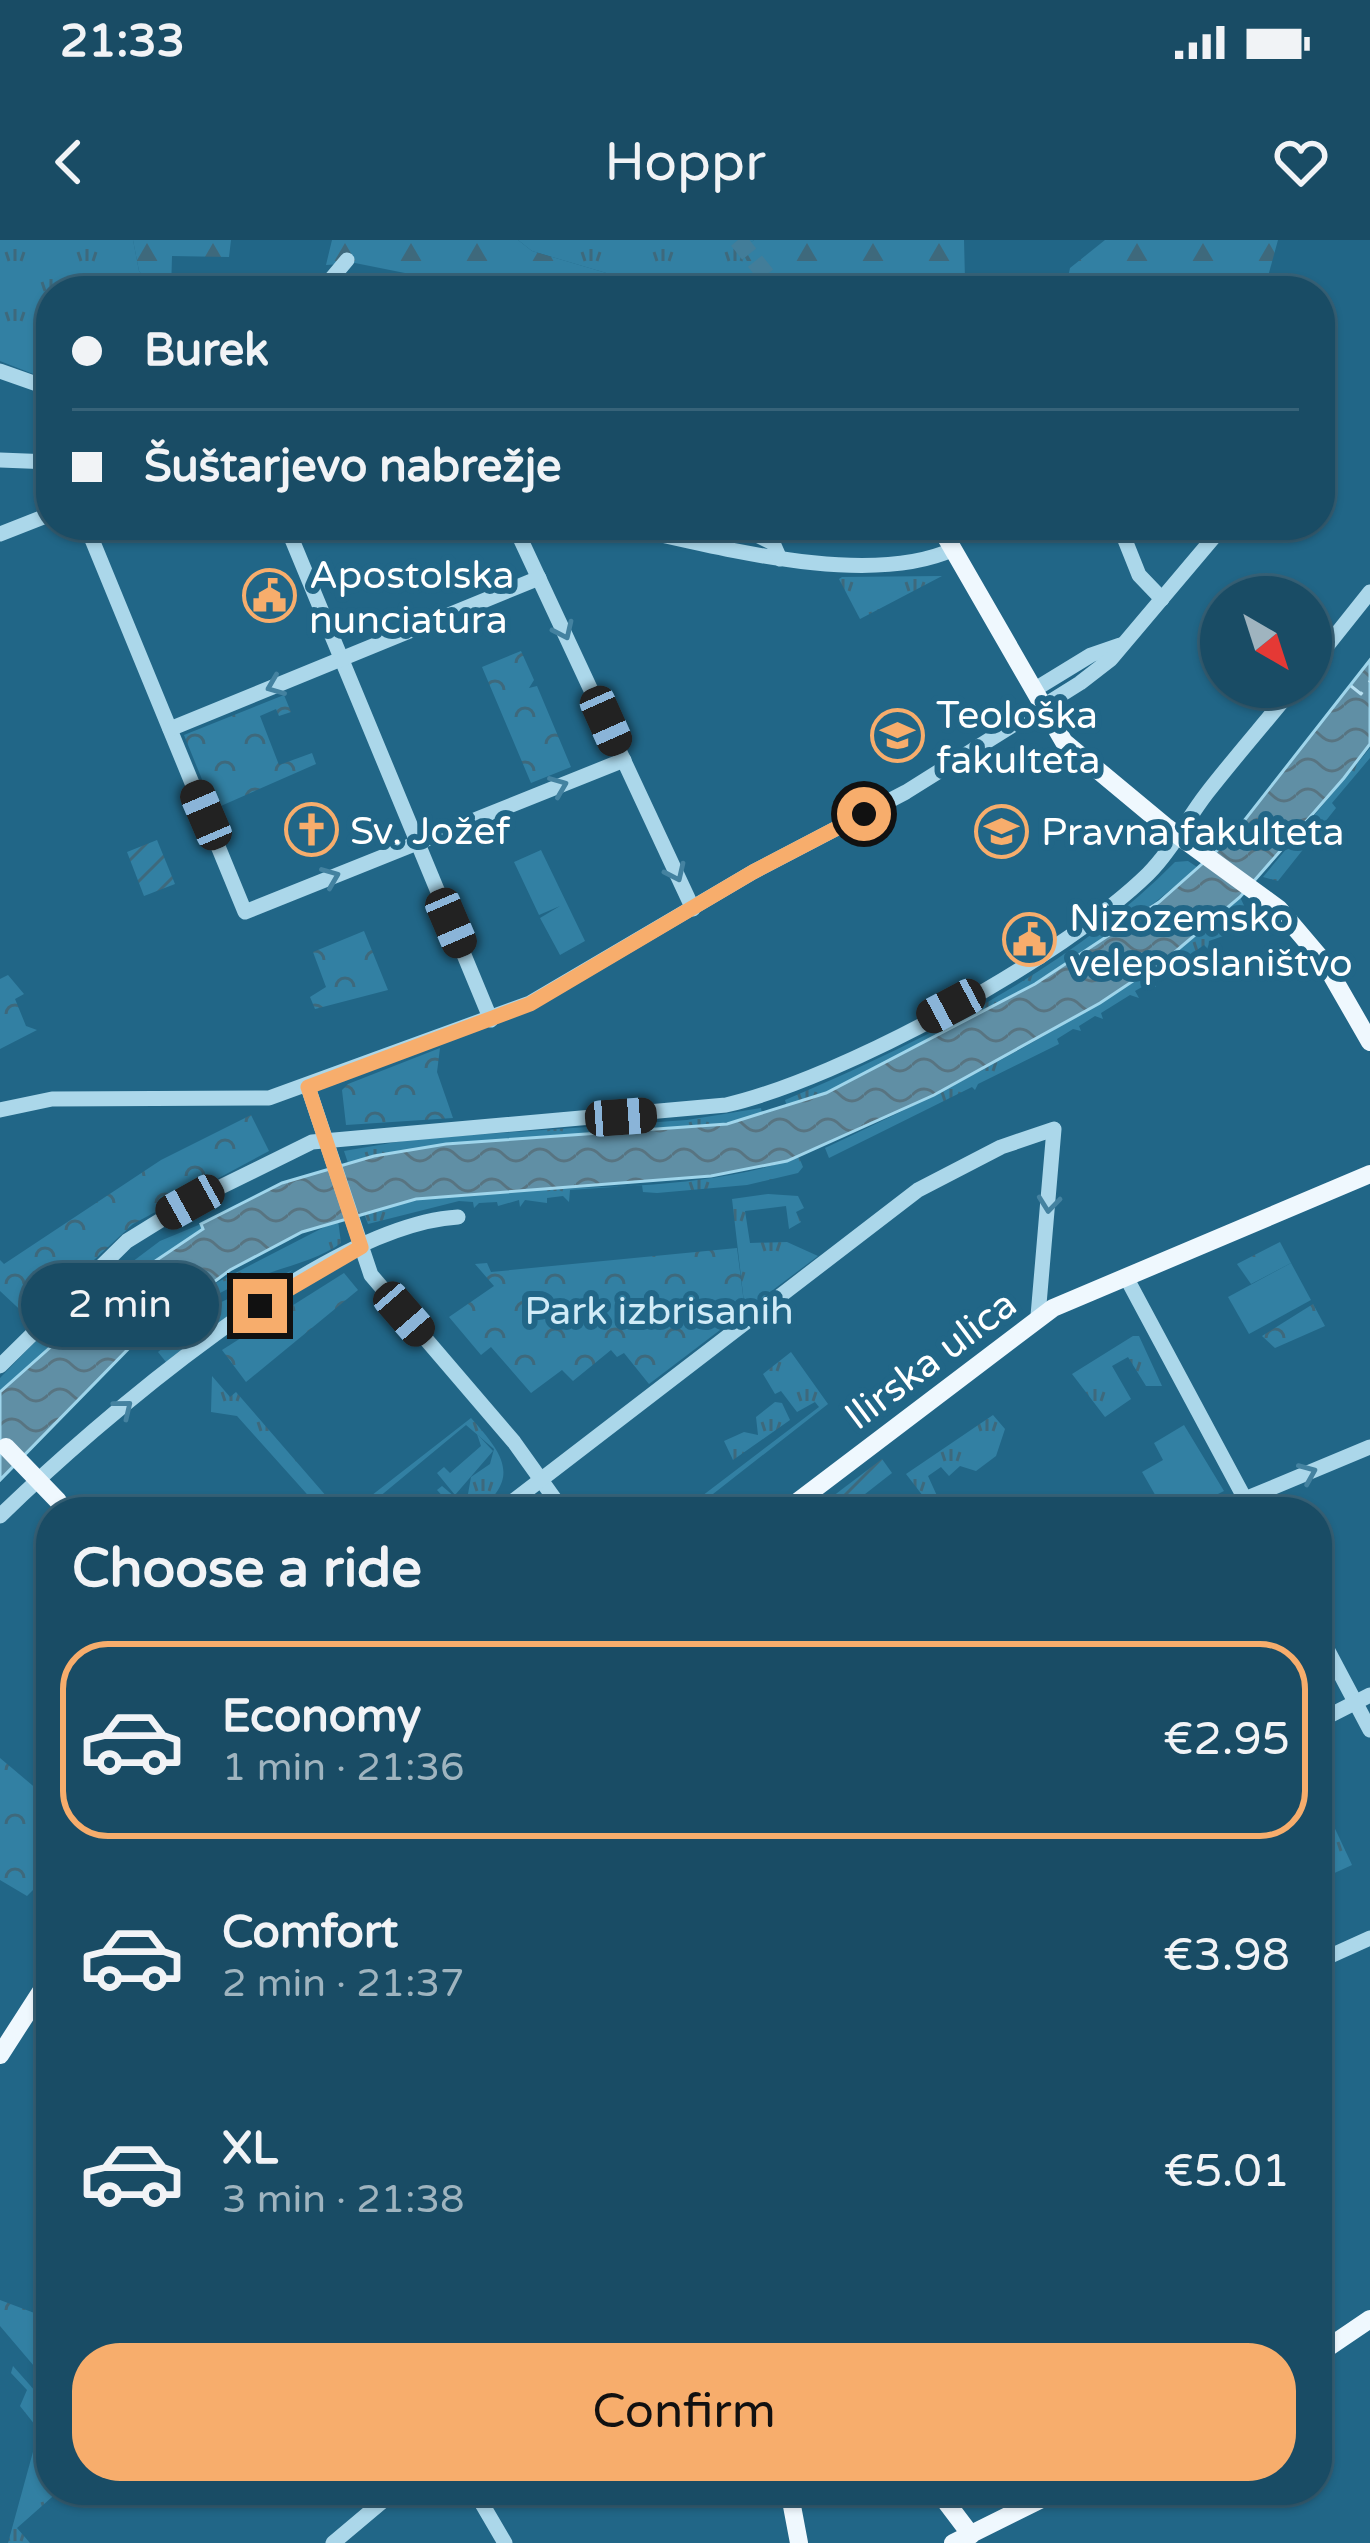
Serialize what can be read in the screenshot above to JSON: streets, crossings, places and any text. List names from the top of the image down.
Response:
{
  "streets": {
    "main road": ["Ilirska ulica"]
  },
  "parks": ["Park izbrisanih"],
  "places": {
    "public building": ["Apostolska nunciatura", "Nizozemsko veleposlaništvo"],
    "school or university": ["Teološka fakulteta", "Pravna fakulteta"],
    "church": ["Sv. Jožef"]
  },
  "north": "bottom right",
  "page": {
    "status": "21:33",
    "header": "Hoppr",
    "banner": ["Burek", "Šuštarjevo nabrežje"],
    "bubble": "2 min",
    "heading": "Choose a ride",
    "list": [
      {
        "name": "Economy",
        "note": "1 min · 21:36",
        "value": "€2.95"
      },
      {
        "name": "Comfort",
        "note": "2 min · 21:37",
        "value": "€3.98"
      },
      {
        "name": "XL",
        "note": "3 min · 21:38",
        "value": "€5.01"
      }
    ],
    "buttons": "Confirm"
  }
}
